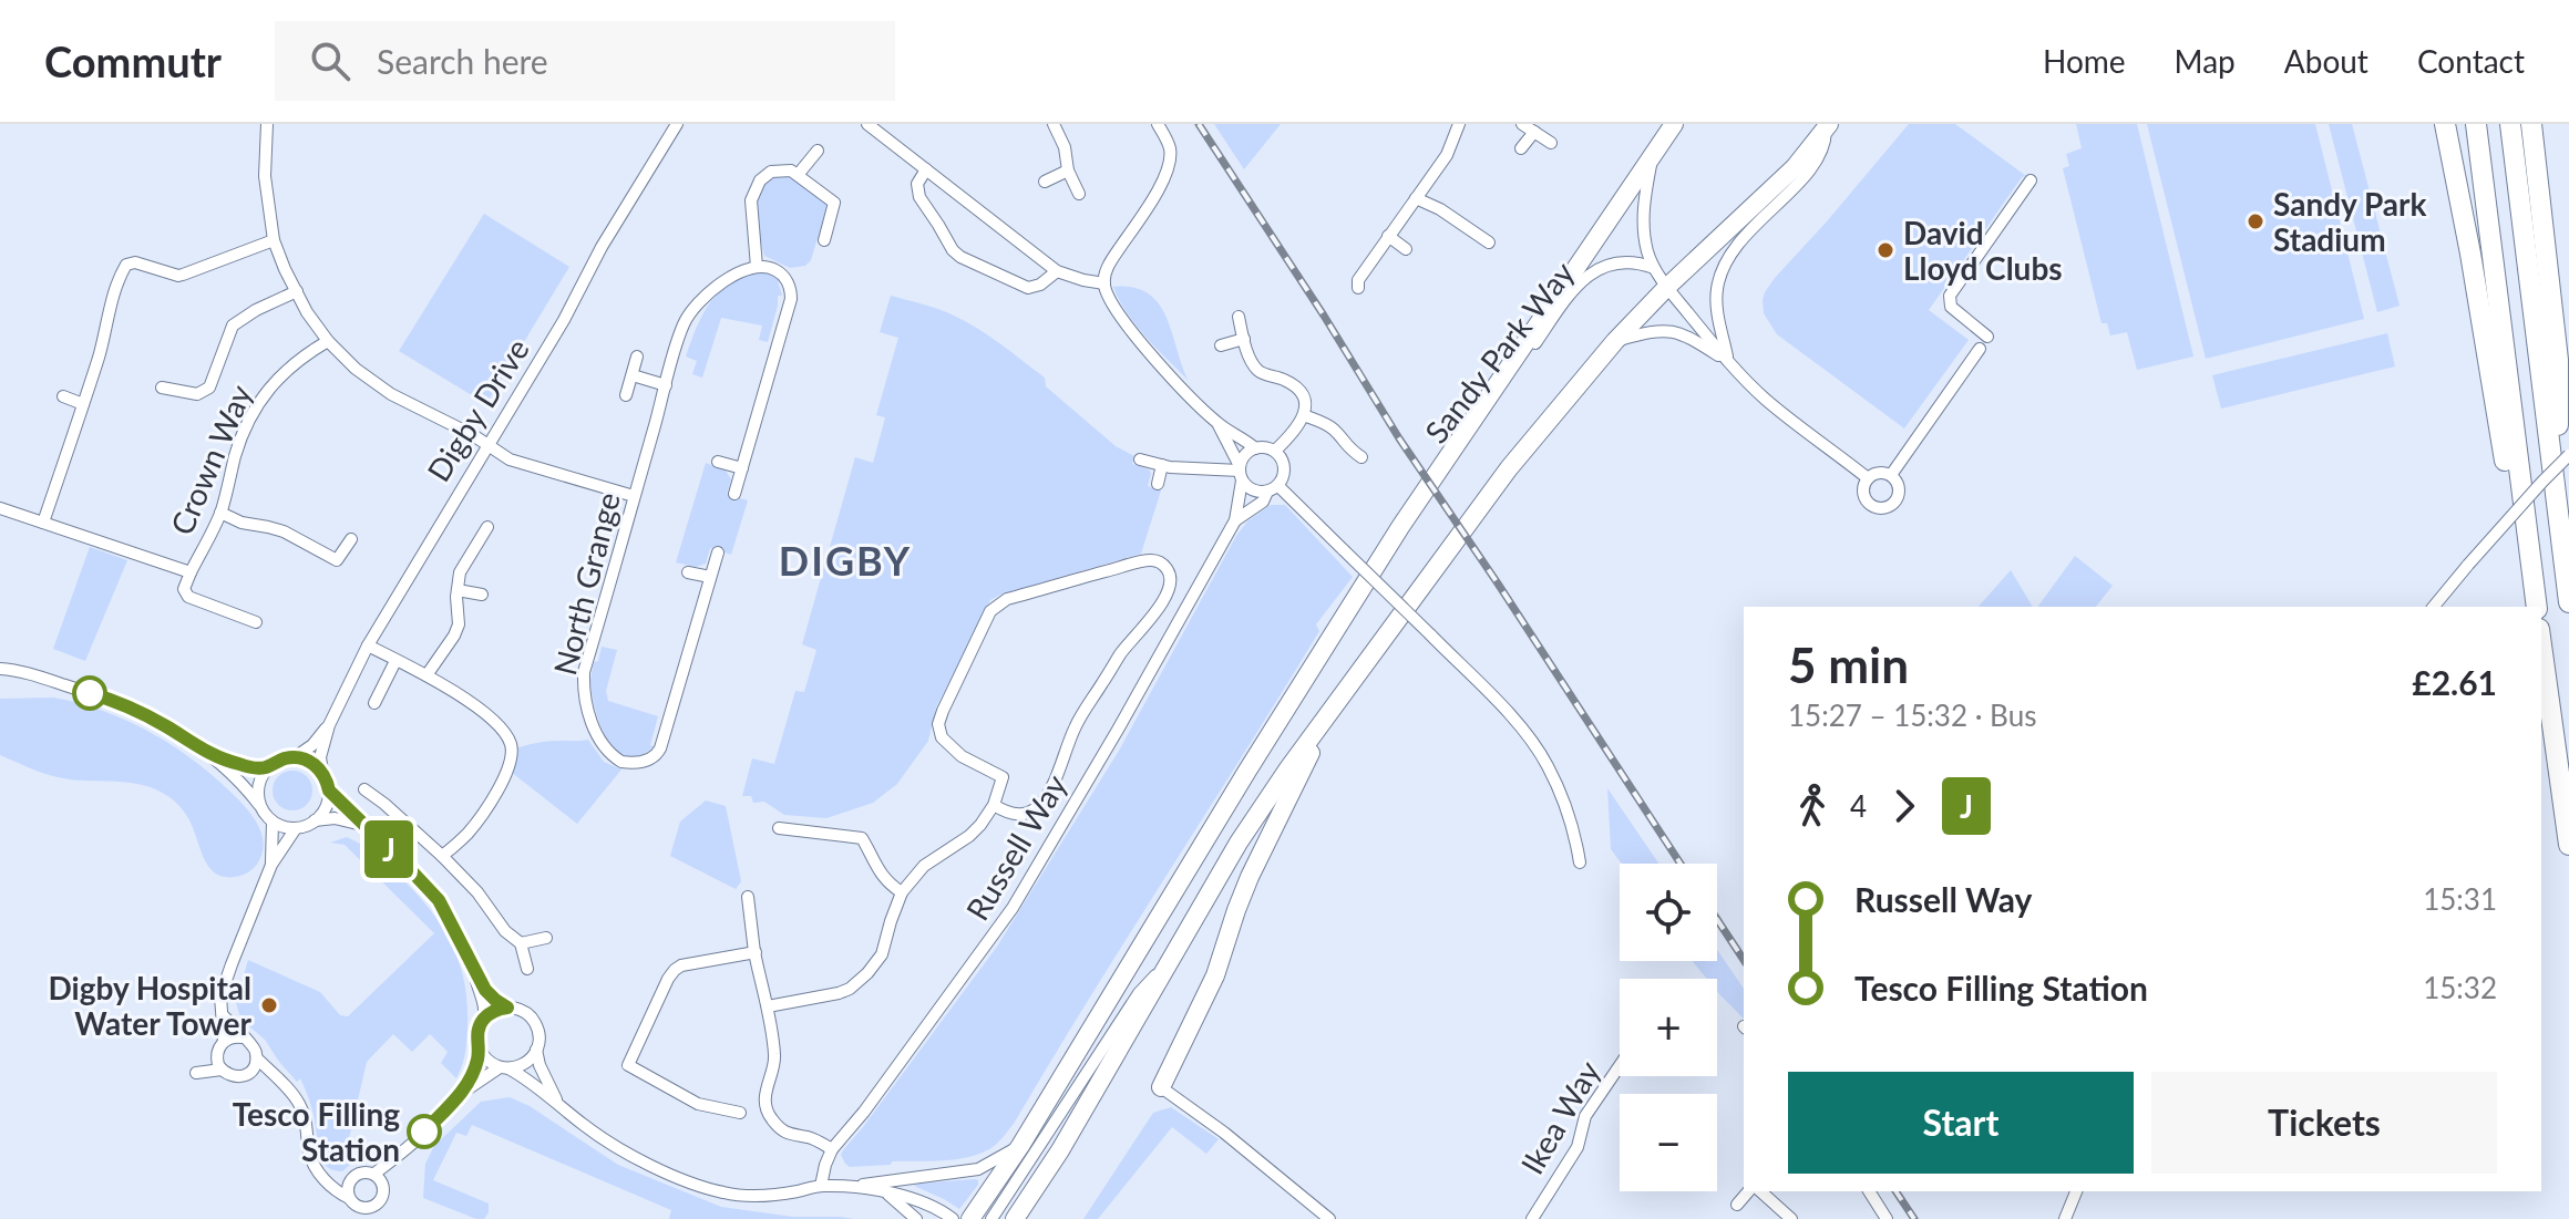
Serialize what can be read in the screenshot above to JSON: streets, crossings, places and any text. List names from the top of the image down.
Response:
{
  "streets": {
    "street": [
      "Sandy Park Way",
      "Digby Drive",
      "Crown Way",
      "North Grange",
      "Russell Way",
      "Ikea Way"
    ]
  },
  "districts": ["DIGBY"],
  "places": [
    "Sandy Park Stadium",
    "David Lloyd Clubs",
    "Digby Hospital Water Tower",
    "Tesco Filling Station"
  ],
  "lines": ["bus line J"],
  "page": {
    "header": "Commutr",
    "search": "Search here",
    "nav": [
      "Home",
      "Map",
      "About",
      "Contact"
    ],
    "on_map": "J",
    "heading": ["5 min", "15:27 – 15:32 · Bus", "£2.61"],
    "legs": ["4", "J"],
    "list": [
      {
        "name": "Russell Way",
        "value": "15:31"
      },
      {
        "name": "Tesco Filling Station",
        "value": "15:32"
      }
    ],
    "map_buttons": ["+", "−"],
    "buttons": ["Start", "Tickets"]
  }
}
